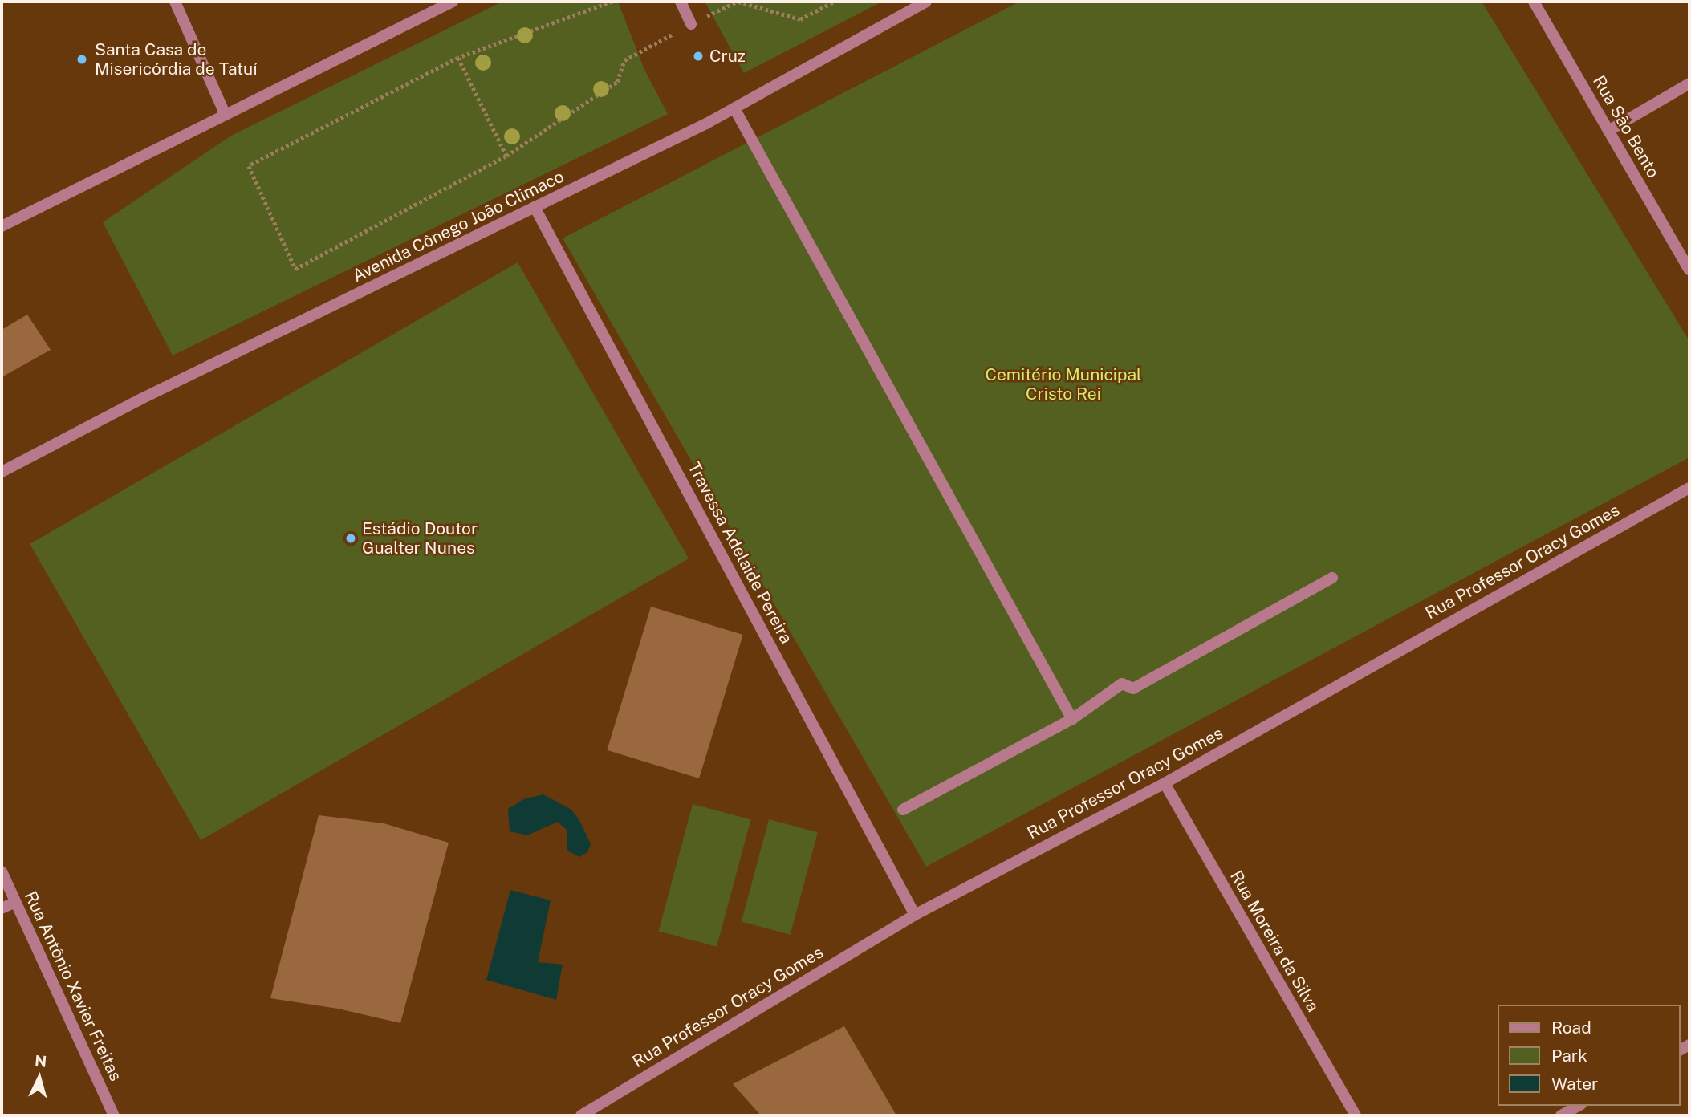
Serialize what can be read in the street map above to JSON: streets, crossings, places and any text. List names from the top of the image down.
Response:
{
  "streets": {
    "street": [
      "Rua São Bento",
      "Avenida Cônego João Climaco",
      "Travessa Adelaide Pereira",
      "Rua Professor Oracy Gomes",
      "Rua Moreira da Silva",
      "Rua Antônio Xavier Freitas"
    ]
  },
  "crossings": [
    ["Avenida Cônego João Climaco", "Travessa Adelaide Pereira"],
    ["Travessa Adelaide Pereira", "Rua Professor Oracy Gomes"],
    ["Rua Professor Oracy Gomes", "Rua Moreira da Silva"]
  ],
  "parks": ["Cemitério Municipal Cristo Rei"],
  "places": ["Cruz", "Santa Casa de Misericórdia de Tatuí", "Estádio Doutor Gualter Nunes"],
  "legend": ["Road", "Park", "Water"],
  "north": "top"
}
